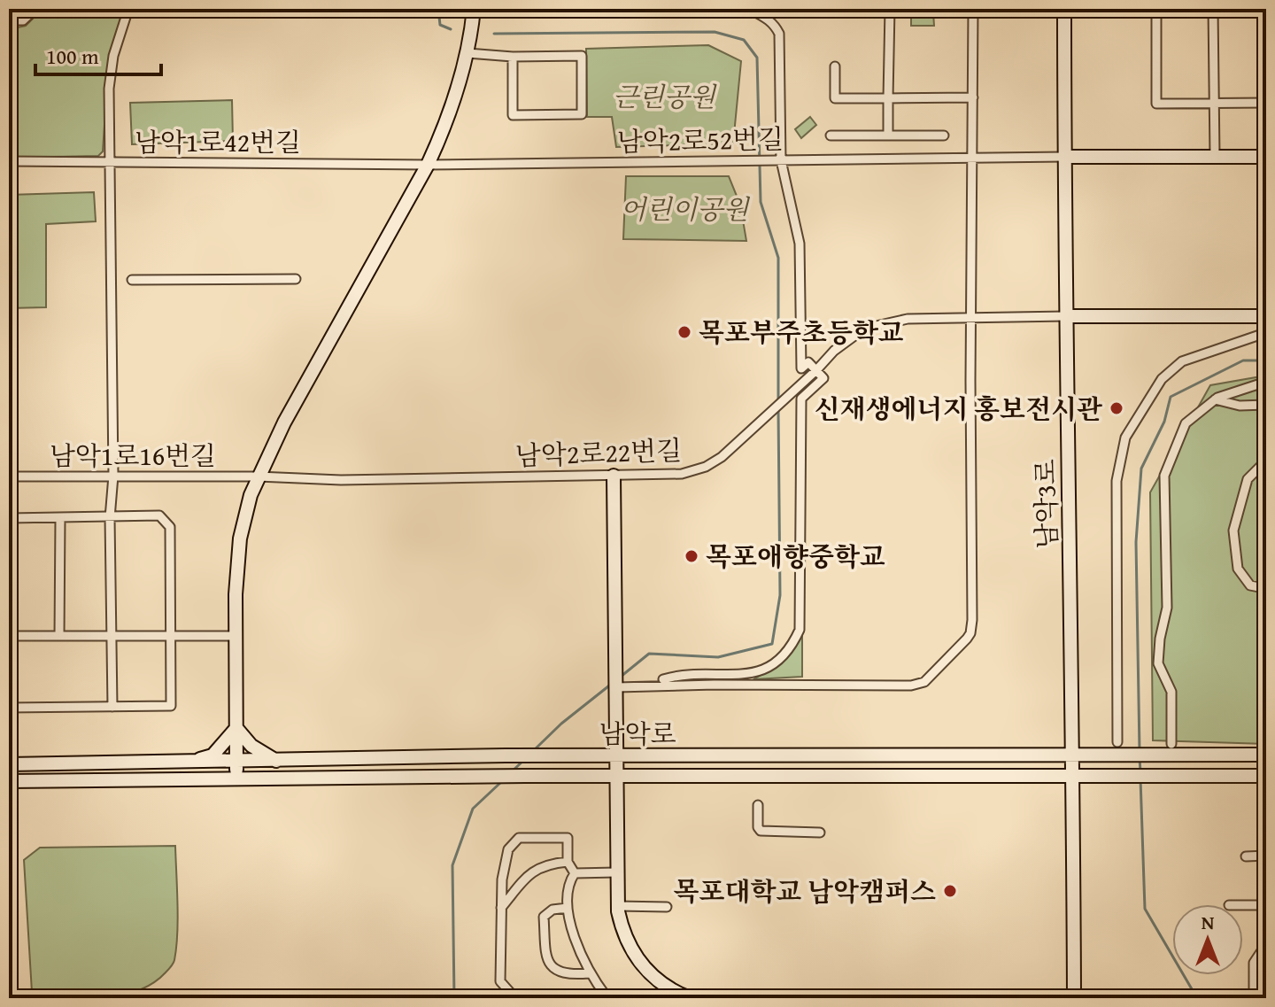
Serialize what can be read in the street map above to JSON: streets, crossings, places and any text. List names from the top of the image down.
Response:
{
  "streets": {
    "street": [
      "남악2로52번길",
      "남악1로42번길",
      "남악2로22번길",
      "남악1로16번길",
      "남악3로",
      "남악로"
    ]
  },
  "crossings": [
    ["남악2로52번길", "남악1로42번길"],
    ["남악2로52번길", "남악3로"],
    ["남악2로22번길", "남악1로16번길"],
    ["남악2로22번길", "남악3로"],
    ["남악3로", "남악로"]
  ],
  "parks": ["근린공원", "어린이공원"],
  "places": [
    "목포부주초등학교",
    "신재생에너지 홍보전시관",
    "목포애향중학교",
    "목포대학교 남악캠퍼스"
  ],
  "scale_bar": "100 m",
  "north": "top"
}
